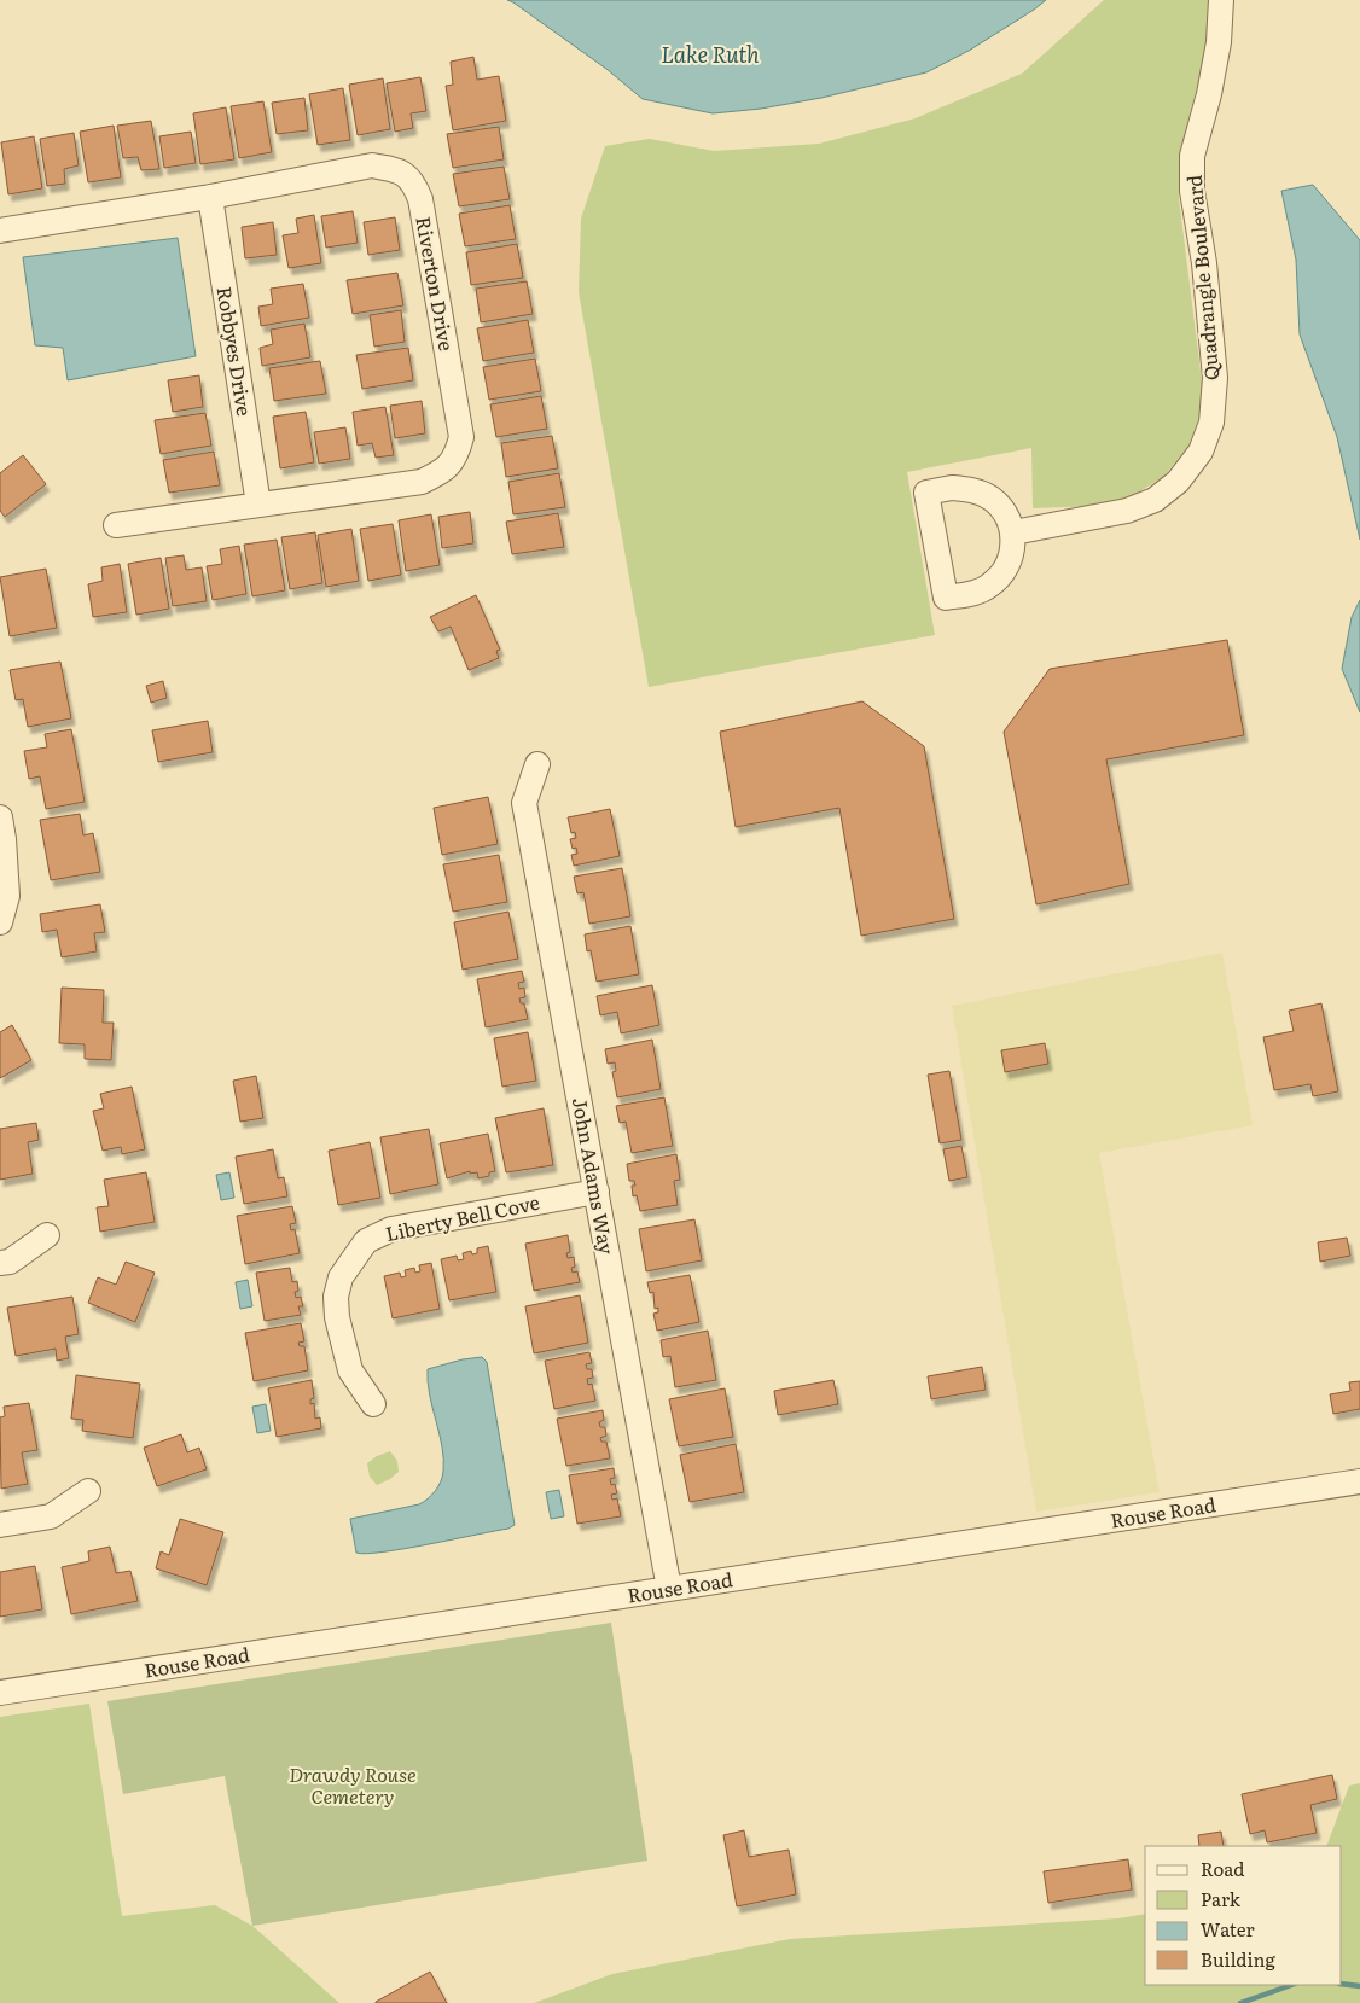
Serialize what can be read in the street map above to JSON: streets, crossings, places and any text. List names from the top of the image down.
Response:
{
  "streets": {
    "street": [
      "Quadrangle Boulevard",
      "Riverton Drive",
      "Robbyes Drive",
      "John Adams Way",
      "Liberty Bell Cove",
      "Rouse Road"
    ]
  },
  "crossings": [
    ["Riverton Drive", "Robbyes Drive"],
    ["John Adams Way", "Liberty Bell Cove"],
    ["John Adams Way", "Rouse Road"]
  ],
  "water": ["Lake Ruth"],
  "parks": ["Drawdy Rouse Cemetery"],
  "legend": [
    "Road",
    "Park",
    "Water",
    "Building"
  ]
}
